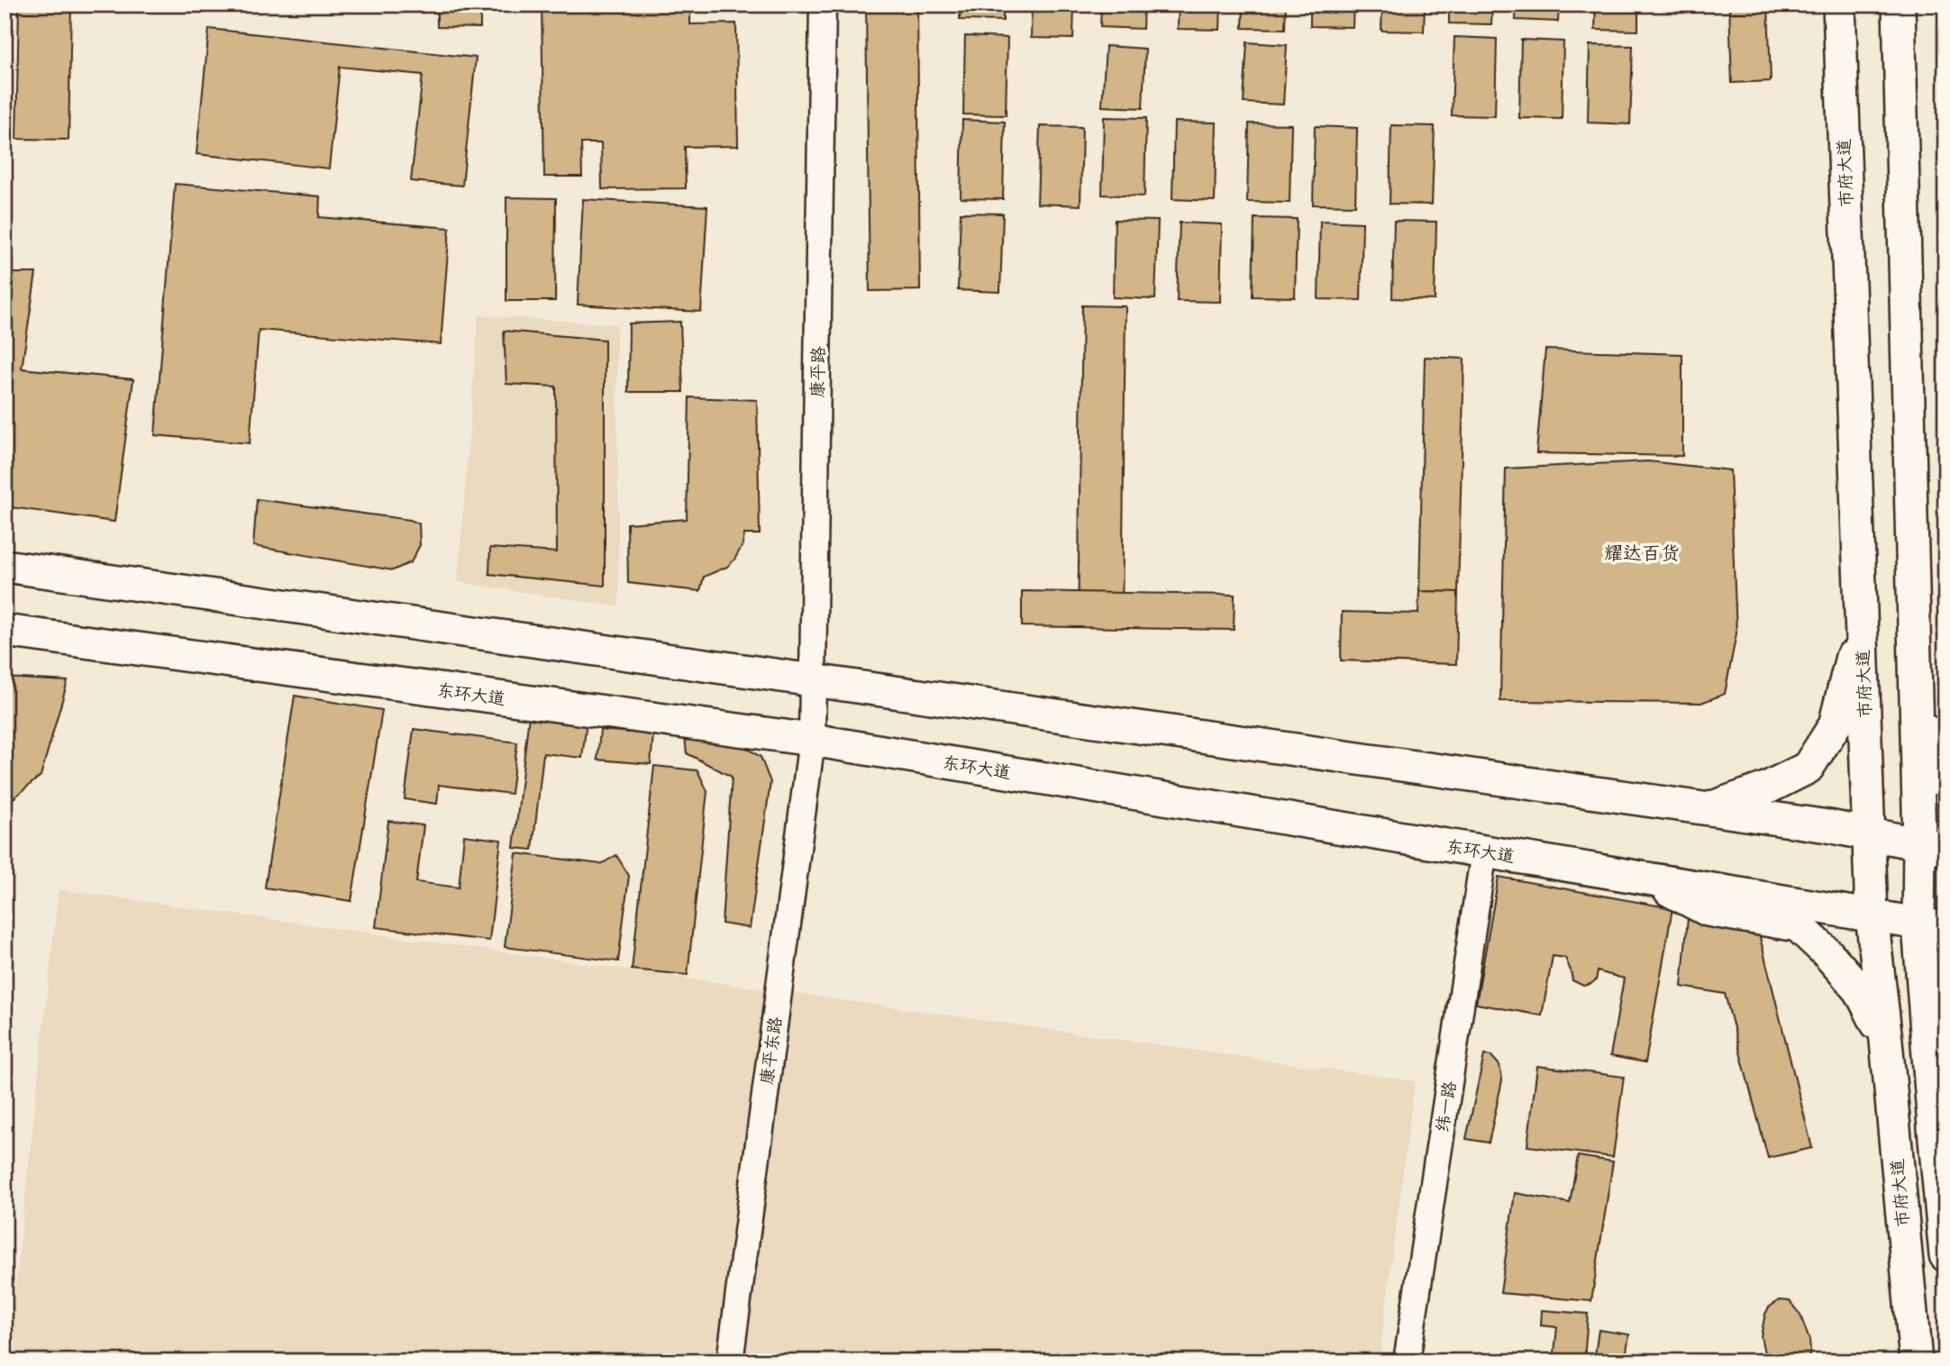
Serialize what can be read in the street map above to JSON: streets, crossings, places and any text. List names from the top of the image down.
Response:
{
  "streets": {
    "main road": ["市府大道", "东环大道"],
    "street": ["康平路", "康平东路", "纬一路"]
  },
  "crossings": [
    ["市府大道", "东环大道"],
    ["康平路", "东环大道"],
    ["康平路", "康平东路"],
    ["东环大道", "康平东路"],
    ["东环大道", "纬一路"]
  ],
  "districts": ["耀达百货"]
}
